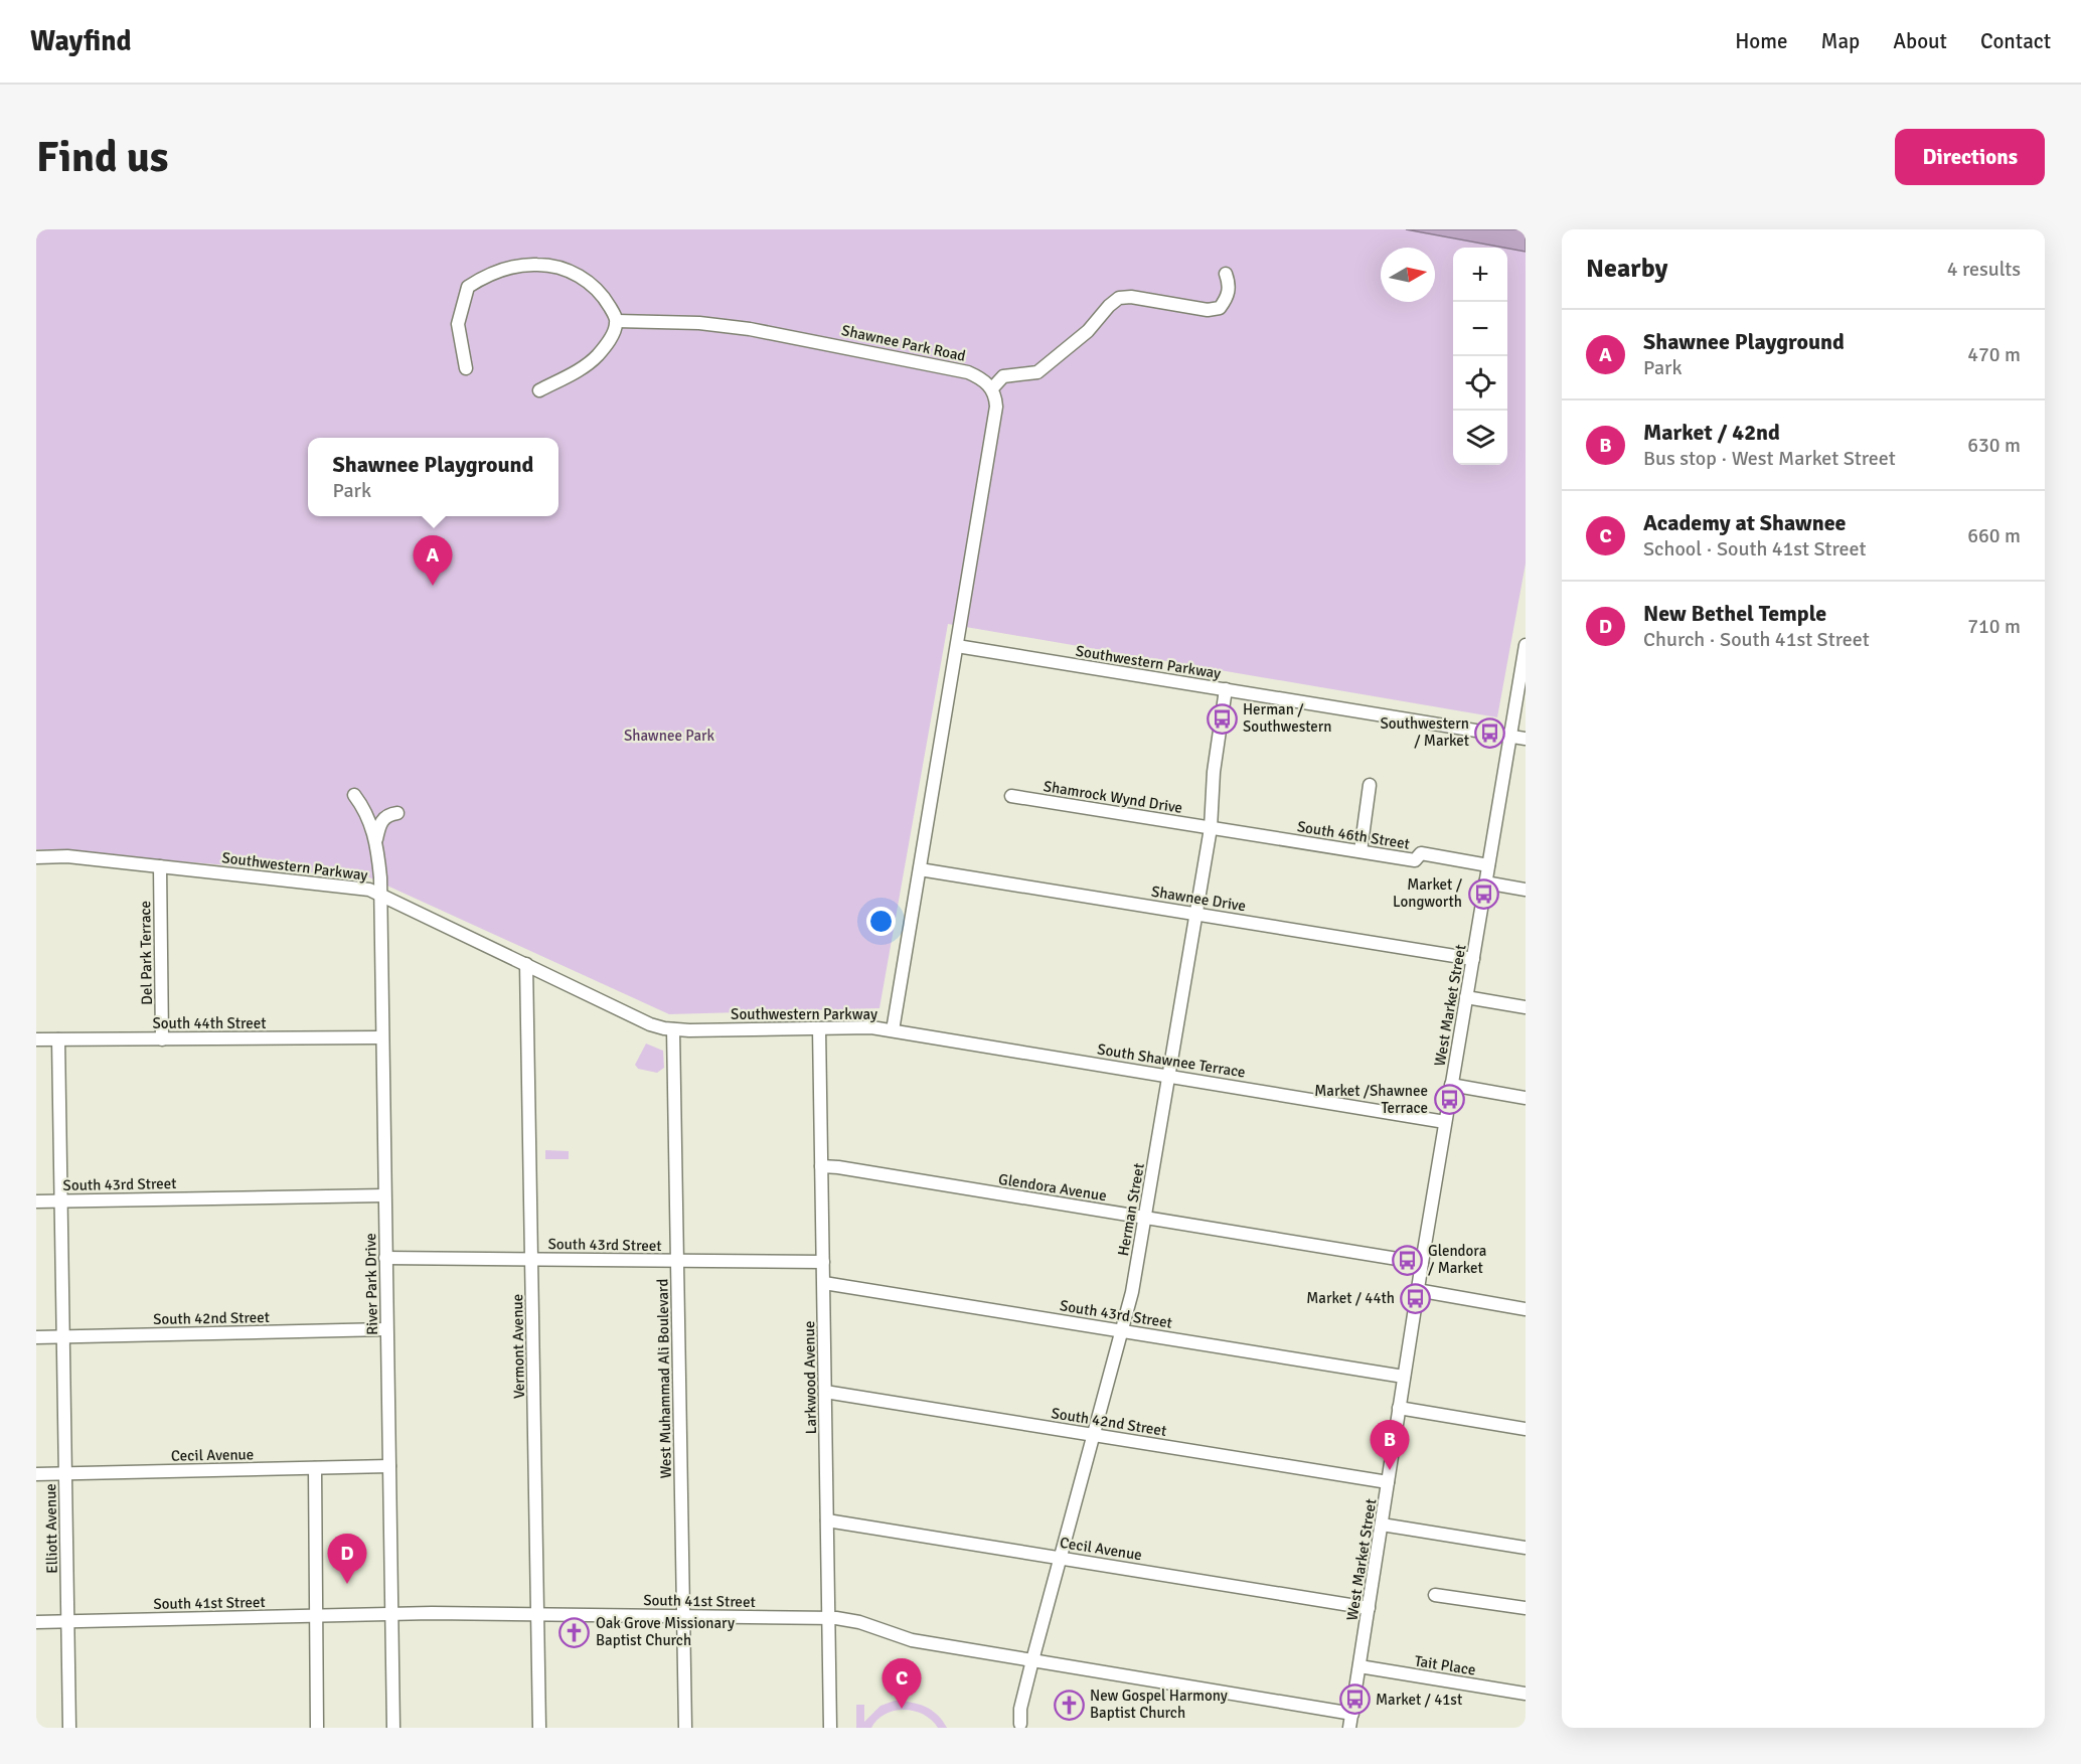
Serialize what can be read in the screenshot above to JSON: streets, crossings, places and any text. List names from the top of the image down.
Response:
{
  "streets": {
    "street": [
      "Shawnee Park Road",
      "Southwestern Parkway",
      "Shamrock Wynd Drive",
      "South 46th Street",
      "Shawnee Drive",
      "Del Park Terrace",
      "West Market Street",
      "South 44th Street",
      "South Shawnee Terrace",
      "South 43rd Street",
      "Glendora Avenue",
      "Herman Street",
      "River Park Drive",
      "South 42nd Street",
      "Vermont Avenue",
      "Larkwood Avenue",
      "West Muhammad Ali Boulevard",
      "Cecil Avenue",
      "Elliott Avenue",
      "South 41st Street",
      "Tait Place"
    ]
  },
  "crossings": [
    ["Southwestern Parkway", "Shawnee Drive"],
    ["Southwestern Parkway", "Del Park Terrace"],
    ["Southwestern Parkway", "West Market Street"],
    ["Southwestern Parkway", "South Shawnee Terrace"],
    ["Southwestern Parkway", "Herman Street"],
    ["Southwestern Parkway", "River Park Drive"],
    ["Southwestern Parkway", "Vermont Avenue"],
    ["Southwestern Parkway", "Larkwood Avenue"],
    ["Southwestern Parkway", "West Muhammad Ali Boulevard"],
    ["Shamrock Wynd Drive", "South 46th Street"],
    ["Shamrock Wynd Drive", "Herman Street"],
    ["South 46th Street", "West Market Street"],
    ["South 46th Street", "Herman Street"],
    ["Shawnee Drive", "West Market Street"],
    ["Shawnee Drive", "Herman Street"],
    ["Del Park Terrace", "South 44th Street"],
    ["West Market Street", "South Shawnee Terrace"],
    ["West Market Street", "South 43rd Street"],
    ["West Market Street", "Glendora Avenue"],
    ["West Market Street", "South 42nd Street"],
    ["West Market Street", "Cecil Avenue"],
    ["West Market Street", "South 41st Street"],
    ["West Market Street", "Tait Place"],
    ["South 44th Street", "River Park Drive"],
    ["South 44th Street", "Elliott Avenue"],
    ["South Shawnee Terrace", "Herman Street"],
    ["South 43rd Street", "Herman Street"],
    ["South 43rd Street", "River Park Drive"],
    ["South 43rd Street", "Vermont Avenue"],
    ["South 43rd Street", "Larkwood Avenue"],
    ["South 43rd Street", "West Muhammad Ali Boulevard"],
    ["South 43rd Street", "Elliott Avenue"],
    ["Glendora Avenue", "Herman Street"],
    ["Glendora Avenue", "Larkwood Avenue"],
    ["Herman Street", "South 42nd Street"],
    ["Herman Street", "Cecil Avenue"],
    ["Herman Street", "South 41st Street"],
    ["River Park Drive", "South 42nd Street"],
    ["River Park Drive", "Cecil Avenue"],
    ["River Park Drive", "South 41st Street"],
    ["South 42nd Street", "Larkwood Avenue"],
    ["South 42nd Street", "Elliott Avenue"],
    ["Vermont Avenue", "South 41st Street"],
    ["Larkwood Avenue", "Cecil Avenue"],
    ["Larkwood Avenue", "South 41st Street"],
    ["West Muhammad Ali Boulevard", "South 41st Street"],
    ["Cecil Avenue", "Elliott Avenue"],
    ["Elliott Avenue", "South 41st Street"]
  ],
  "parks": ["Shawnee Park"],
  "places": {
    "bus stop": [
      "Herman / Southwestern",
      "Southwestern / Market",
      "Market / Longworth",
      "Market /Shawnee Terrace",
      "Glendora / Market",
      "Market / 44th",
      "Market / 41st"
    ],
    "church": ["Oak Grove Missionary Baptist Church", "New Gospel Harmony Baptist Church"]
  },
  "north": "right",
  "page": {
    "header": "Wayfind",
    "nav": [
      "Home",
      "Map",
      "About",
      "Contact"
    ],
    "buttons": "Directions",
    "title": "Find us",
    "heading": ["Nearby", "4 results"],
    "map_buttons": ["+", "−"],
    "list": [
      {
        "mark": "A",
        "name": "Shawnee Playground",
        "note": "Park",
        "value": "470 m"
      },
      {
        "mark": "B",
        "name": "Market / 42nd",
        "note": "Bus stop · West Market Street",
        "value": "630 m"
      },
      {
        "mark": "C",
        "name": "Academy at Shawnee",
        "note": "School · South 41st Street",
        "value": "660 m"
      },
      {
        "mark": "D",
        "name": "New Bethel Temple",
        "note": "Church · South 41st Street",
        "value": "710 m"
      }
    ],
    "popup": ["Shawnee Playground", "Park"],
    "pins": [
      "A",
      "B",
      "D",
      "C"
    ]
  }
}
